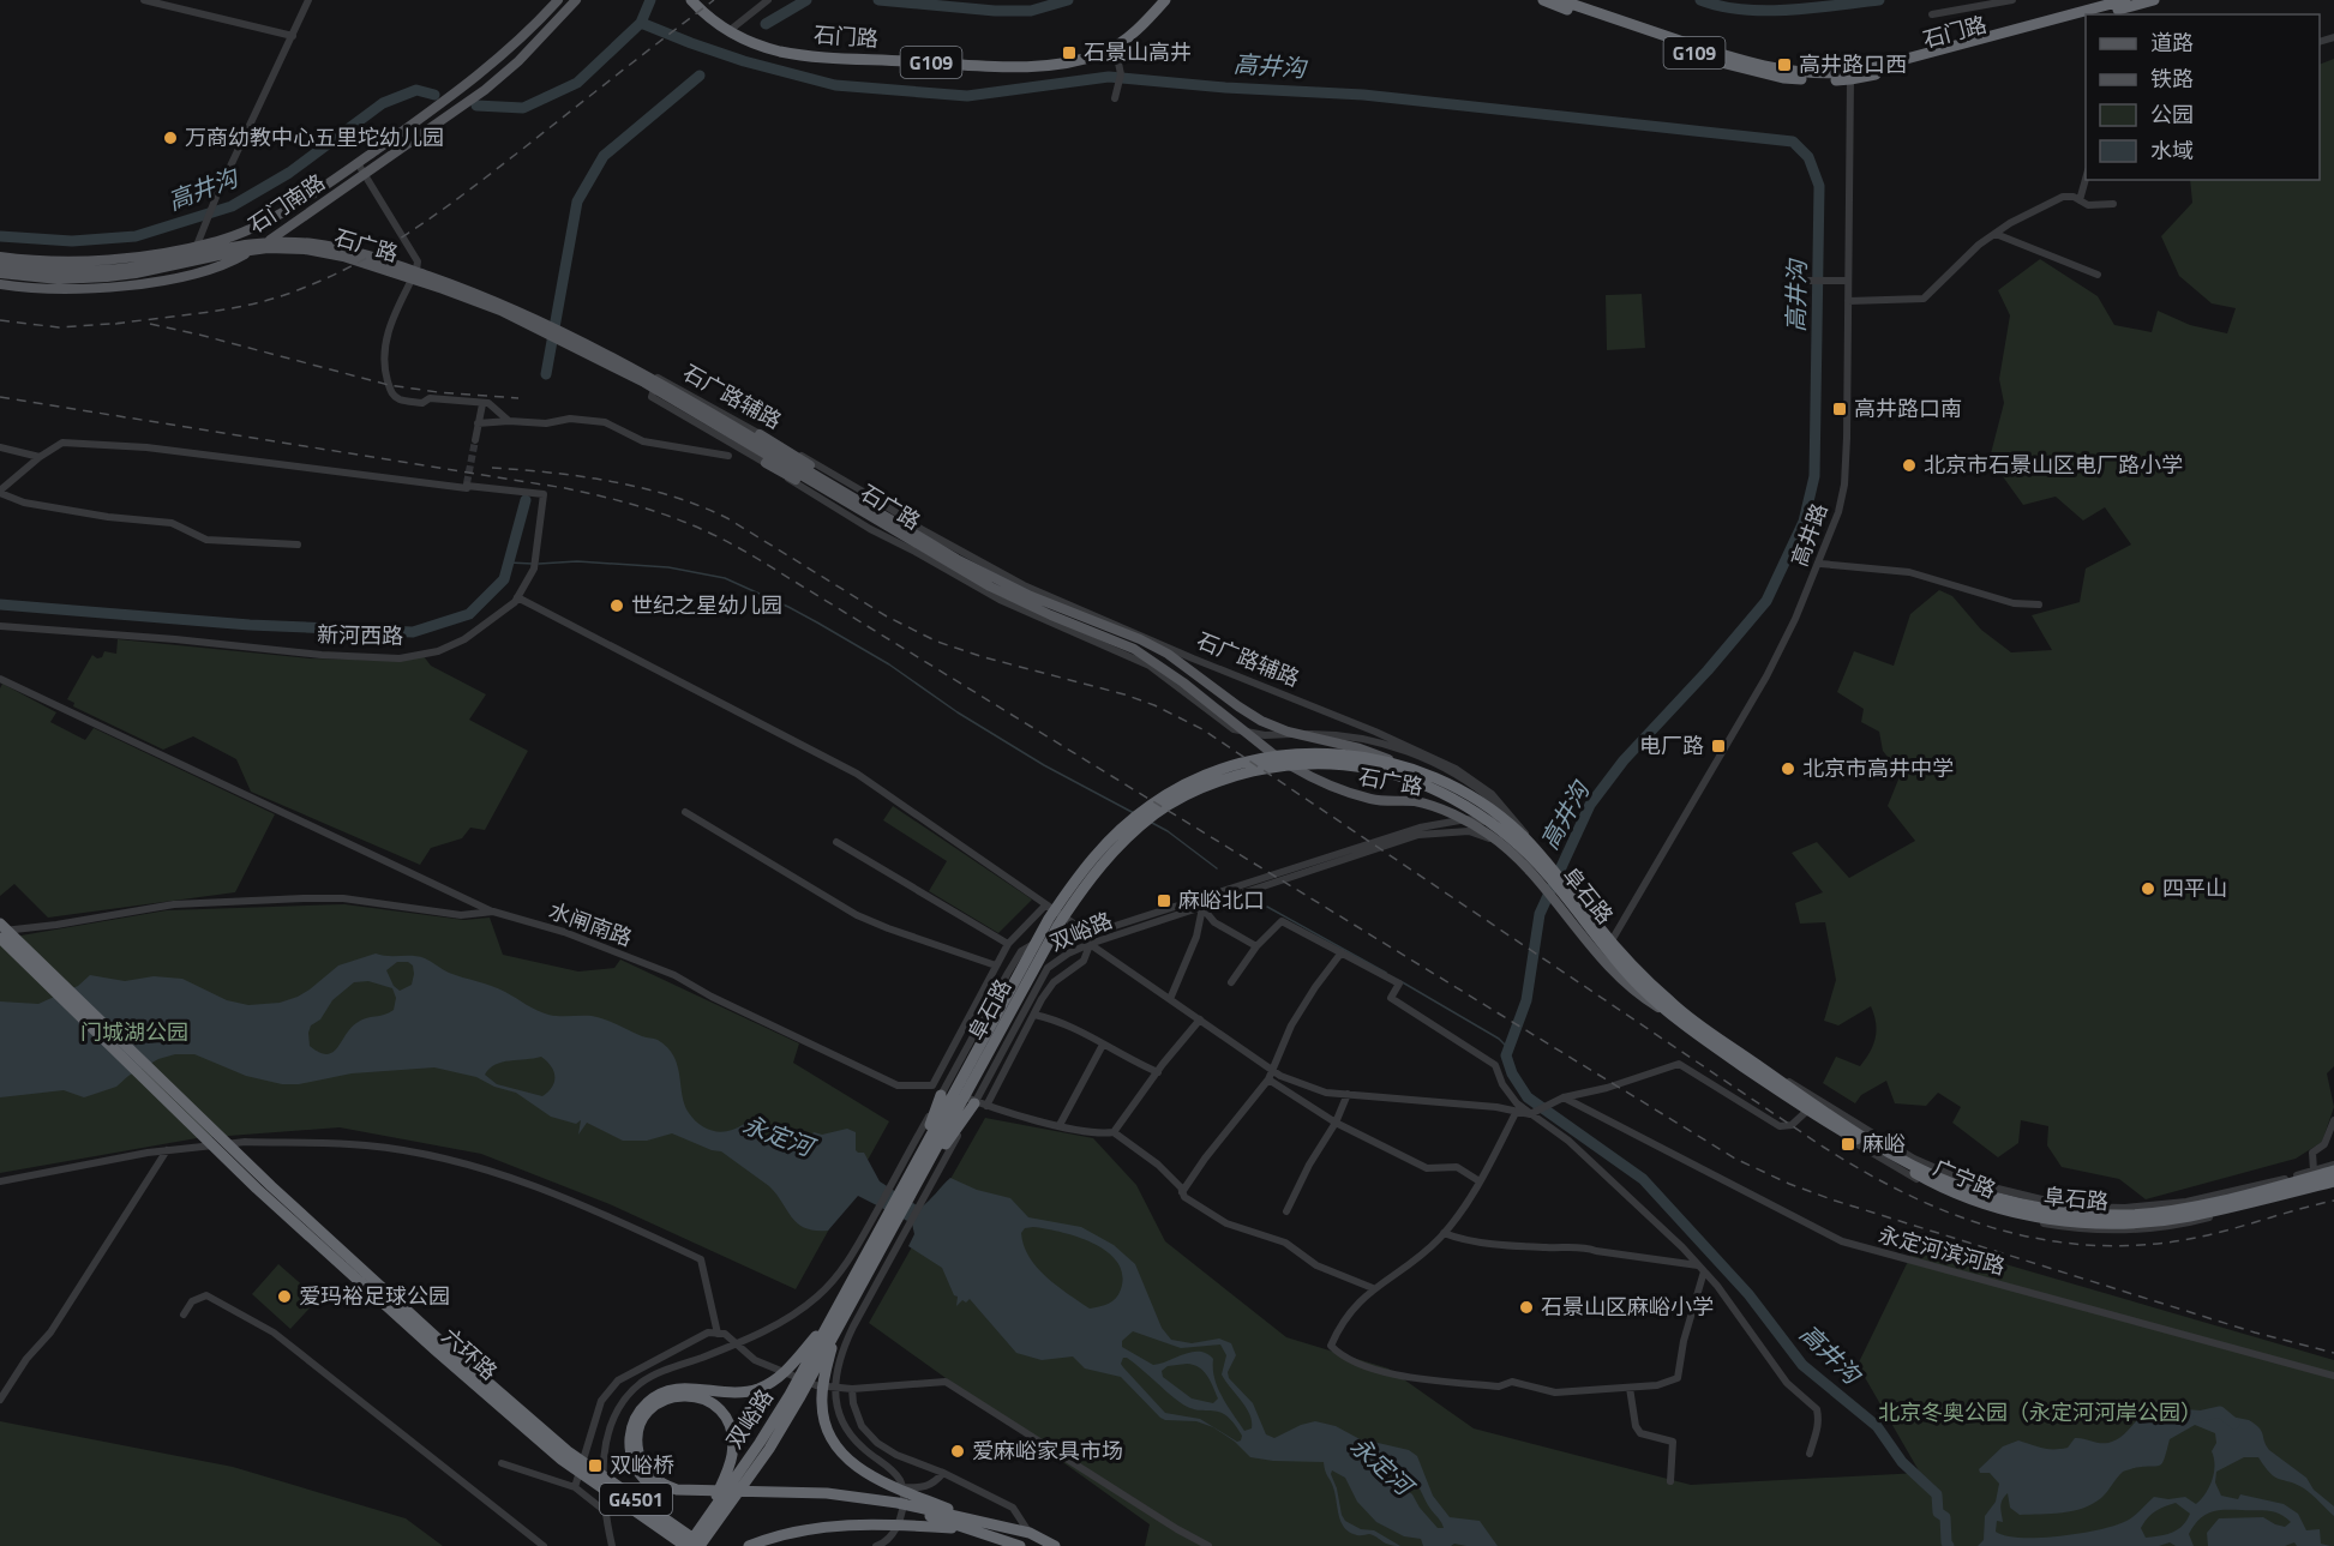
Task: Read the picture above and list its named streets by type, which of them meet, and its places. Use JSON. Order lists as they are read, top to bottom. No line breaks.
{"streets":{"highway":["石门路","G109","阜石路","双峪路","六环路","G4501"],"main road":["石门南路","石广路"],"street":["石广路辅路","高井路","新河西路","水闸南路","广宁路","永定河滨河路"]},"crossings":[["石门路","高井路"],["石广路","阜石路"],["石广路辅路","双峪路"],["高井路","双峪路"],["高井路","广宁路"],["阜石路","双峪路"],["阜石路","广宁路"],["双峪路","广宁路"],["双峪路","G4501"],["六环路","G4501"]],"water":["高井沟","永定河"],"parks":["门城湖公园","北京冬奥公园（永定河河岸公园）"],"places":{"transit":["石景山高井","高井路口西","高井路口南","电厂路","麻峪北口","麻峪","双峪桥"],"other":["万商幼教中心五里坨幼儿园","北京市石景山区电厂路小学","世纪之星幼儿园","北京市高井中学","四平山","爱玛裕足球公园","石景山区麻峪小学","爱麻峪家具市场"]},"legend":["道路","铁路","公园","水域"]}
